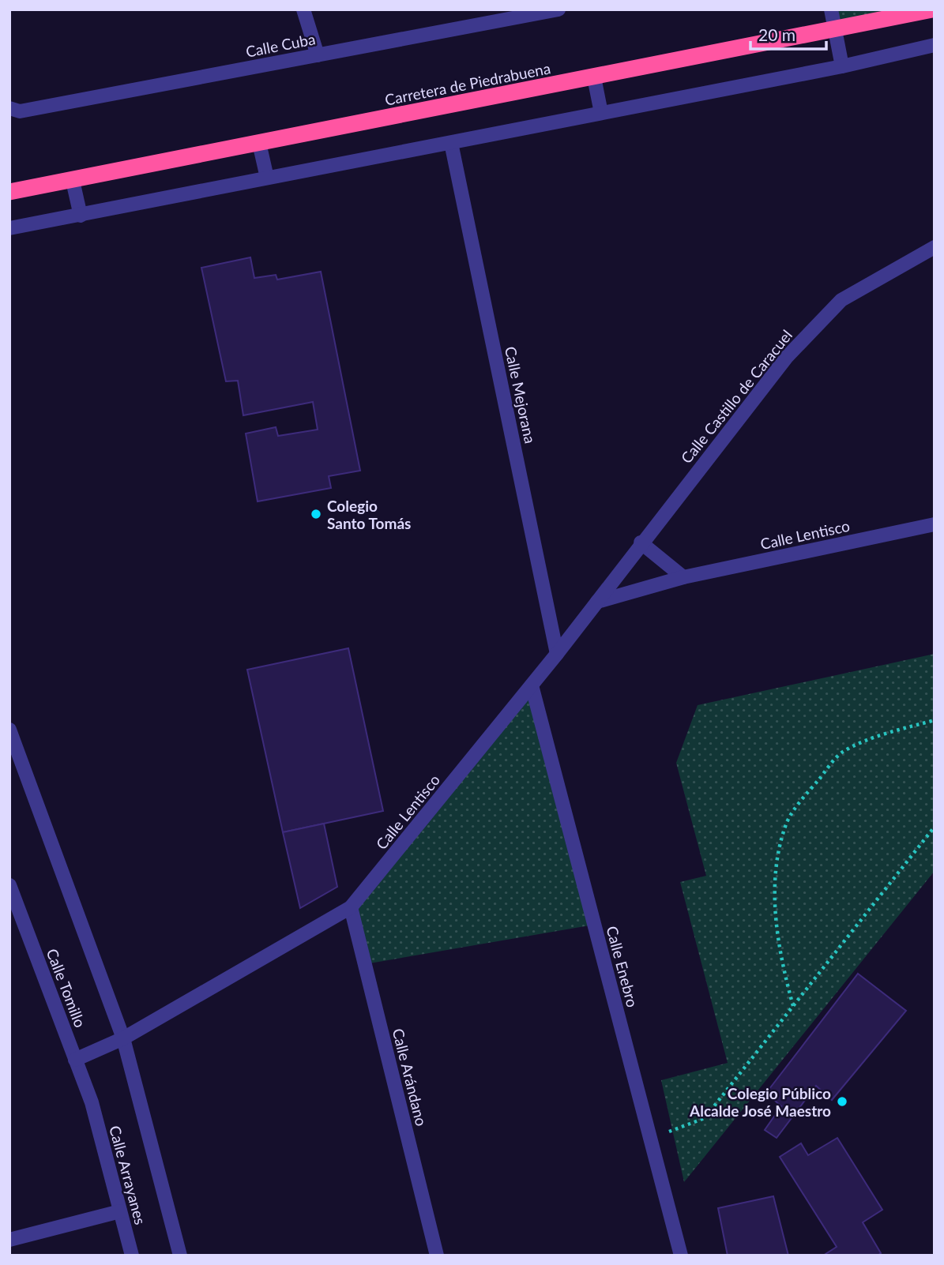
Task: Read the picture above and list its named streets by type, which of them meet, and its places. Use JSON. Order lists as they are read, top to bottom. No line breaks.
{"streets":{"highway":["Carretera de Piedrabuena"],"street":["Calle Cuba","Calle Mejorana","Calle Castillo de Caracuel","Calle Lentisco","Calle Enebro","Calle Tomillo","Calle Arándano","Calle Arrayanes"]},"crossings":[["Calle Mejorana","Calle Lentisco"],["Calle Castillo de Caracuel","Calle Lentisco"],["Calle Lentisco","Calle Enebro"],["Calle Lentisco","Calle Tomillo"],["Calle Lentisco","Calle Arándano"],["Calle Tomillo","Calle Arrayanes"]],"places":["Colegio Santo Tomás","Colegio Público Alcalde José Maestro"],"scale_bar":"20 m"}
